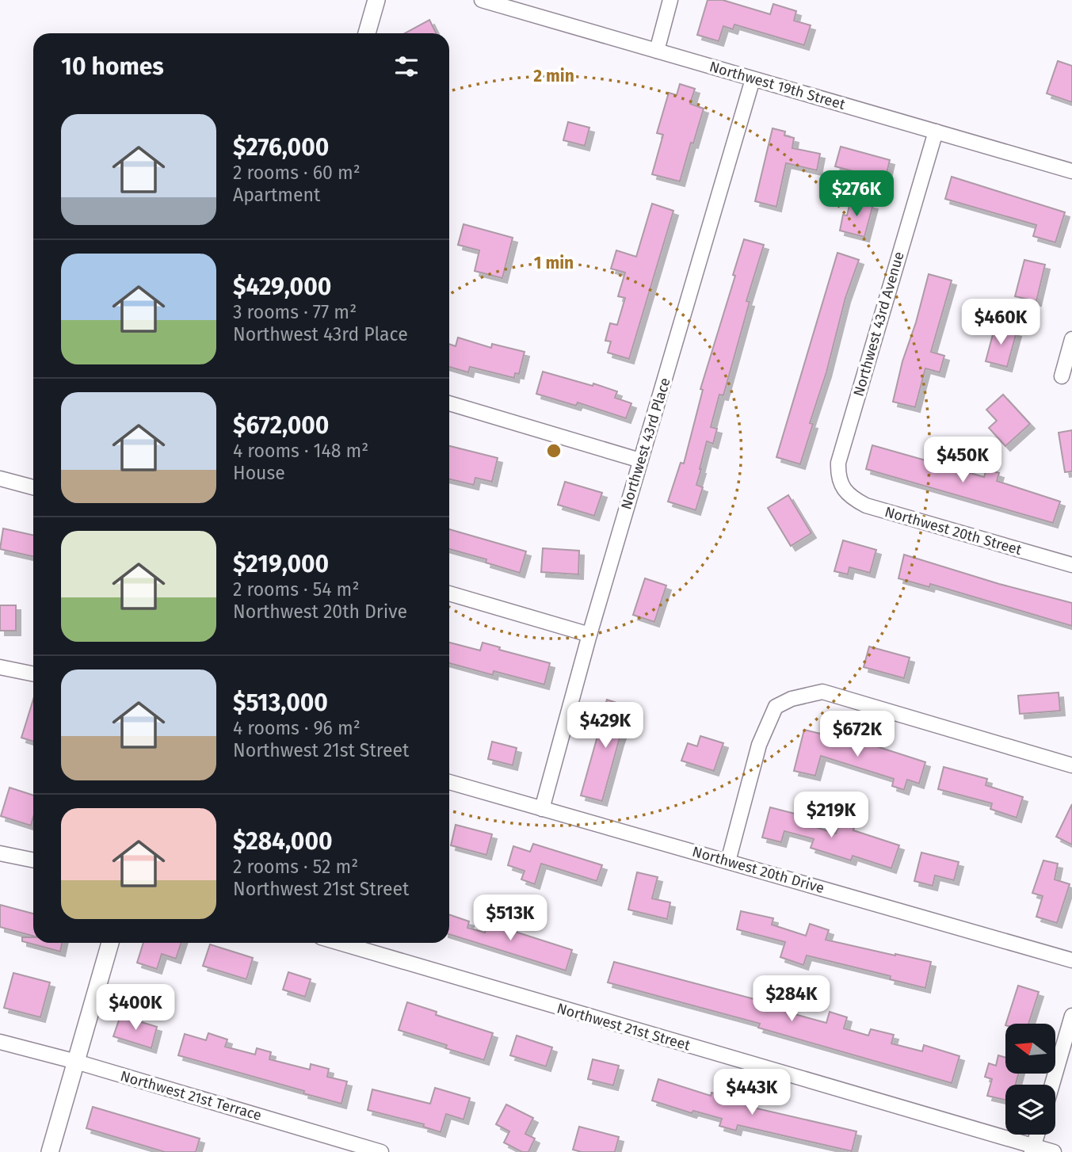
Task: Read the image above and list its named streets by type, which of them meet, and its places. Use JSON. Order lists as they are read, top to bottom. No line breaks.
{"streets":{"street":["Northwest 19th Street","Northwest 43rd Avenue","Northwest 43rd Place","Northwest 20th Street","Northwest 20th Drive","Northwest 21st Street","Northwest 21st Terrace"]},"crossings":[["Northwest 19th Street","Northwest 43rd Avenue"],["Northwest 19th Street","Northwest 43rd Place"],["Northwest 43rd Avenue","Northwest 20th Street"],["Northwest 43rd Place","Northwest 20th Drive"]],"north":"left","page":{"heading":"10 homes","list":[{"name":"$276,000","note":"2 rooms · 60 m² · Apartment"},{"name":"$429,000","note":"3 rooms · 77 m² · Northwest 43rd Place"},{"name":"$672,000","note":"4 rooms · 148 m² · House"},{"name":"$219,000","note":"2 rooms · 54 m² · Northwest 20th Drive"},{"name":"$513,000","note":"4 rooms · 96 m² · Northwest 21st Street"},{"name":"$284,000","note":"2 rooms · 52 m² · Northwest 21st Street"}],"price":["$276K","$460K","$450K","$429K","$672K","$219K","$513K","$284K","$400K","$443K"]},"rings":["2 min","1 min"]}
